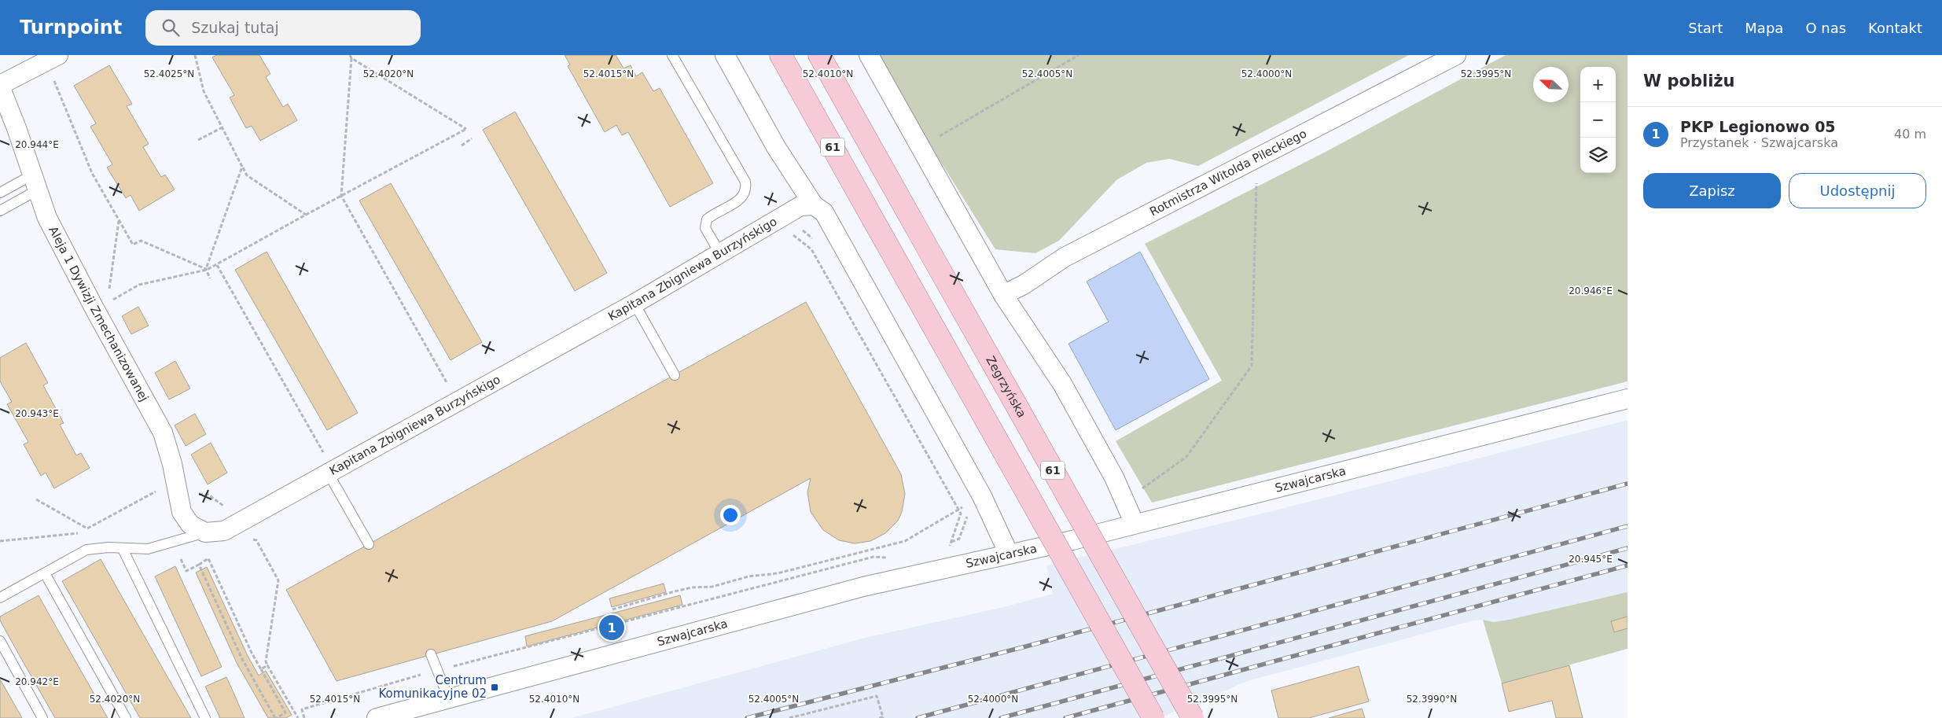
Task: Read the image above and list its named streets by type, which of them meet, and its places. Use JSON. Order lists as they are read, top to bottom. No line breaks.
{"streets":{"main road":["61","Zegrzyńska"],"street":["Rotmistrza Witolda Pileckiego","Kapitana Zbigniewa Burzyńskigo","Aleja 1 Dywizji Zmechanizowanej","Szwajcarska"]},"crossings":[["Kapitana Zbigniewa Burzyńskigo","Aleja 1 Dywizji Zmechanizowanej"]],"places":{"transit":["Centrum Komunikacyjne 02"]},"north":"top left","page":{"header":"Turnpoint","search":"Szukaj tutaj","nav":["Start","Mapa","O nas","Kontakt"],"heading":"W pobliżu","map_buttons":["+","−"],"list":[{"mark":"1","name":"PKP Legionowo 05","note":"Przystanek · Szwajcarska","value":"40 m"}],"buttons":["Zapisz","Udostępnij"],"pins":"1"},"coordinates":["52.4025°N","52.4020°N","52.4015°N","52.4010°N","52.4005°N","52.4000°N","52.3995°N","20.944°E","20.946°E","20.943°E","20.945°E","20.942°E","52.3990°N"]}
